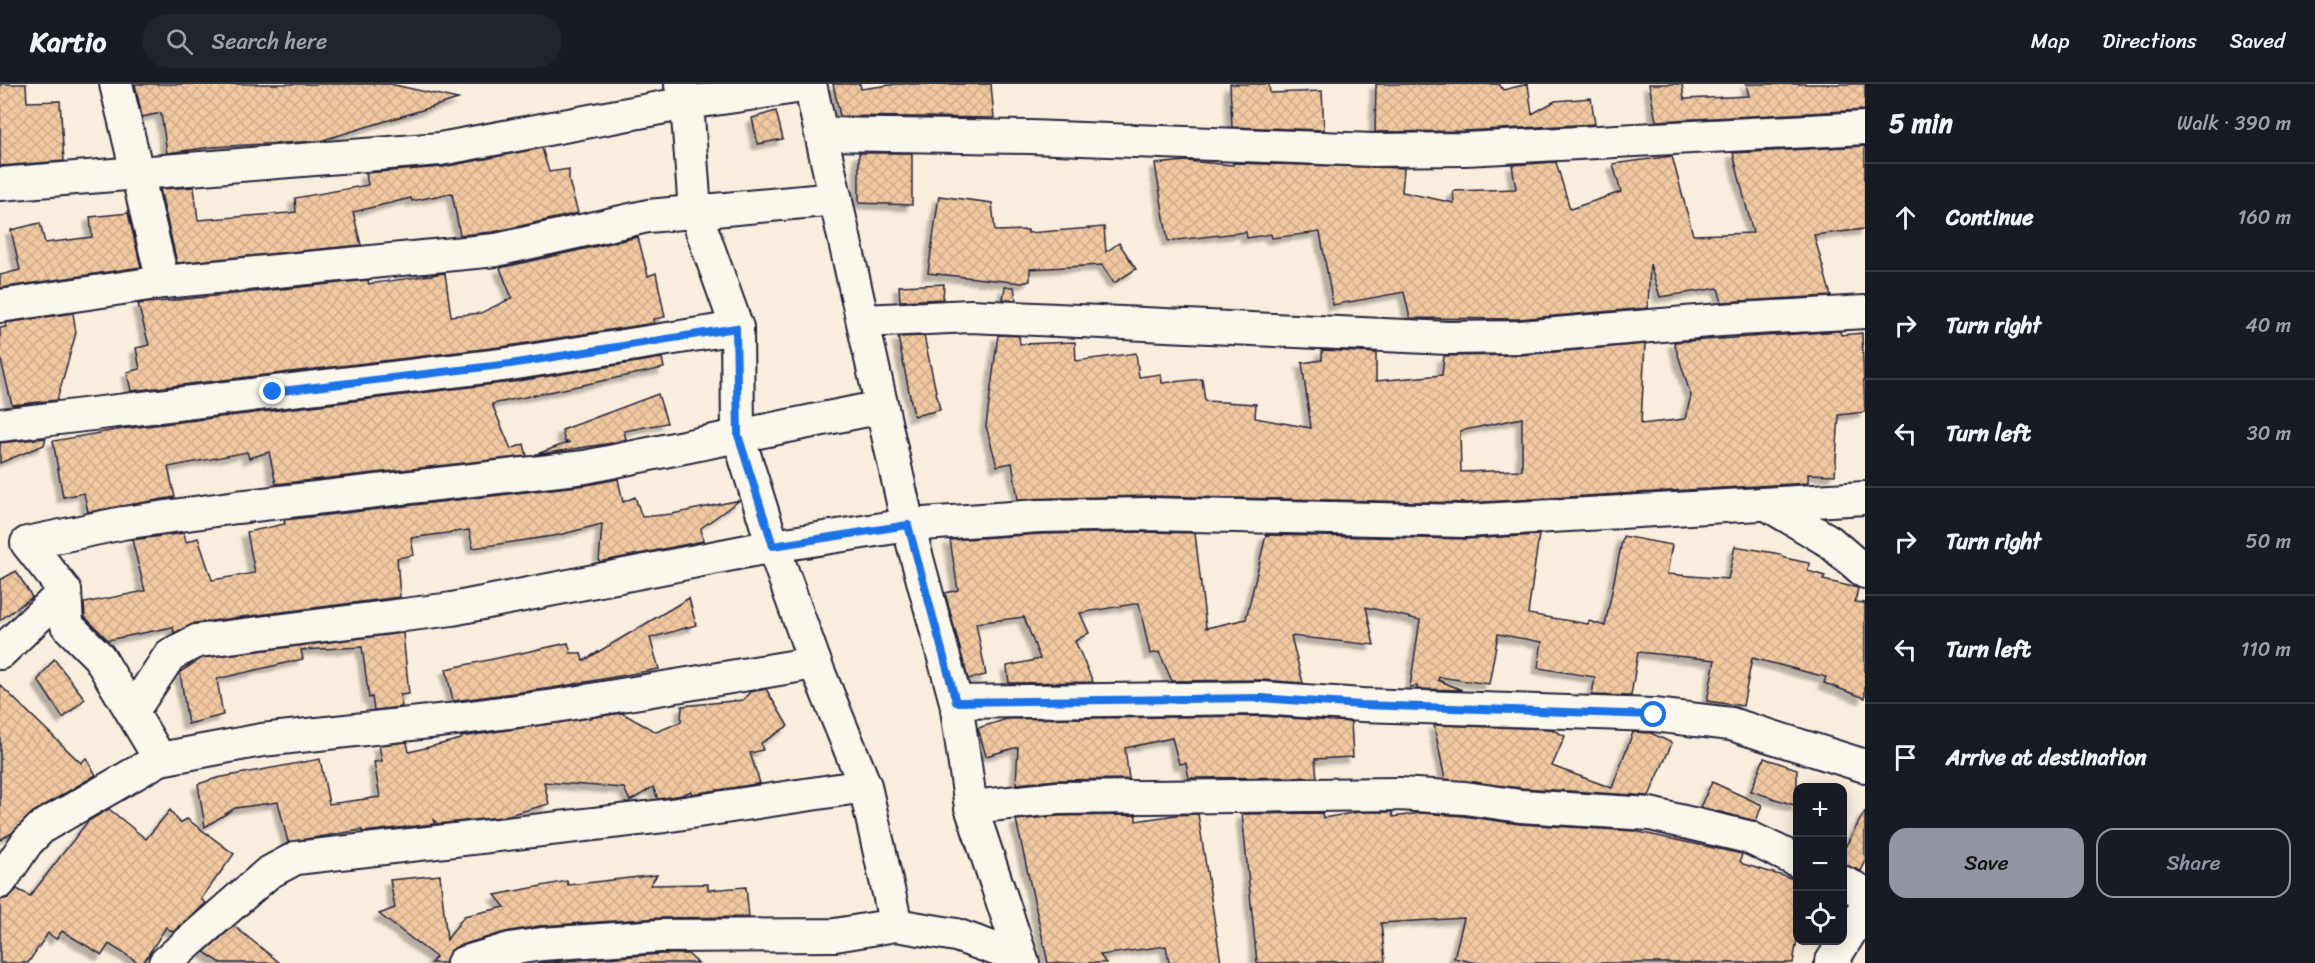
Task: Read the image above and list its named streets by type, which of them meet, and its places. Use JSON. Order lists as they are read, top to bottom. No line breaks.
{"page":{"header":"Kartio","search":"Search here","nav":["Map","Directions","Saved"],"heading":["5 min","Walk · 390 m"],"list":[["Continue","160 m"],["Turn right","40 m"],["Turn left","30 m"],["Turn right","50 m"],["Turn left","110 m"],"Arrive at destination"],"map_buttons":["+","−"],"buttons":["Save","Share"]}}
